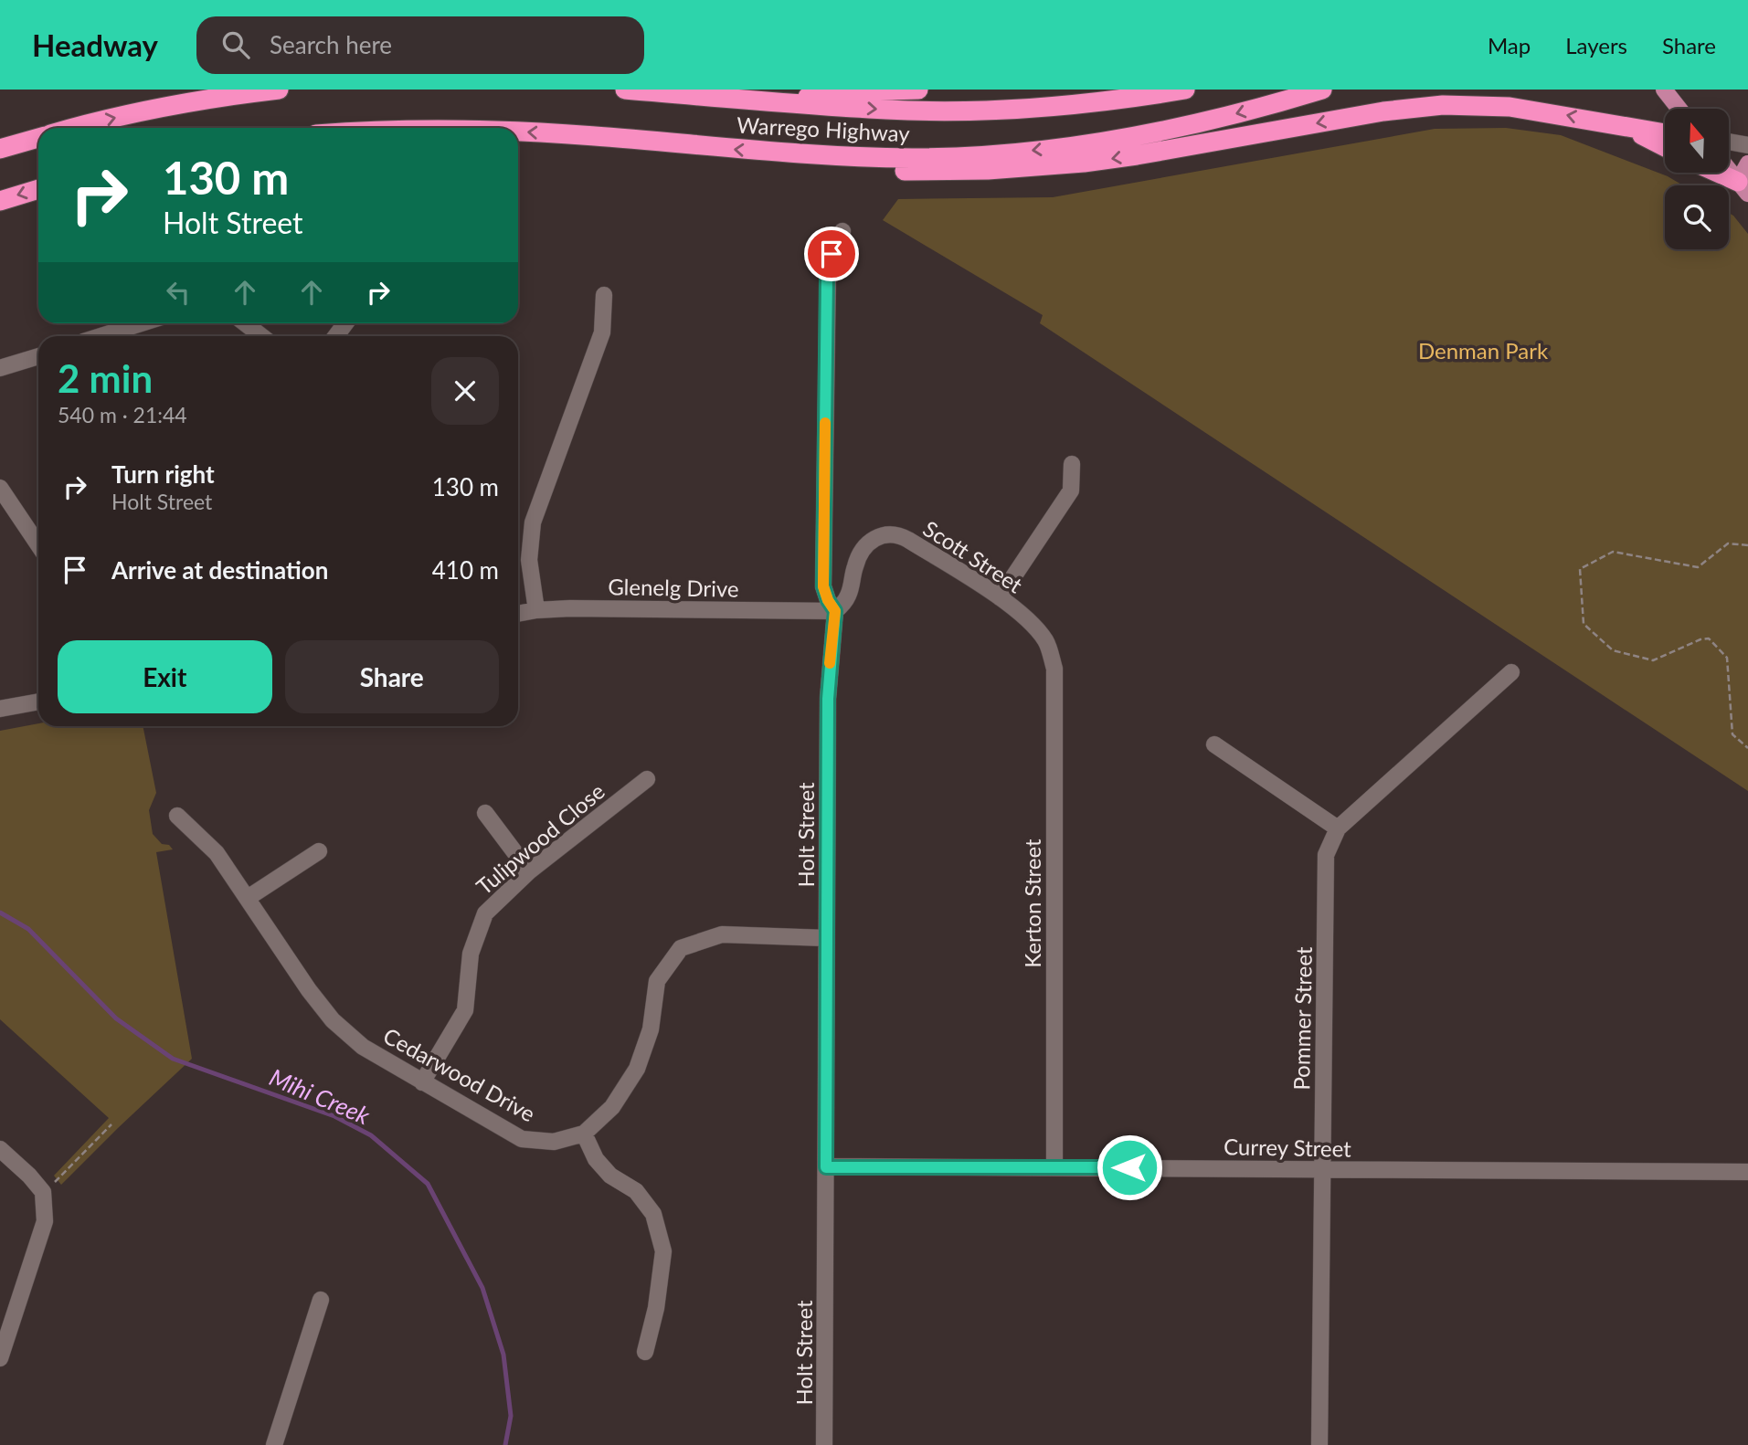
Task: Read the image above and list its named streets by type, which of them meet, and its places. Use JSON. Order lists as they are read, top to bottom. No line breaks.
{"streets":{"highway":["Warrego Highway"],"street":["Scott Street","Glenelg Drive","Holt Street","Tulipwood Close","Kerton Street","Pommer Street","Cedarwood Drive","Currey Street"]},"crossings":[["Scott Street","Glenelg Drive"],["Scott Street","Holt Street"],["Scott Street","Kerton Street"],["Glenelg Drive","Holt Street"],["Holt Street","Cedarwood Drive"],["Holt Street","Currey Street"],["Tulipwood Close","Cedarwood Drive"],["Kerton Street","Currey Street"],["Pommer Street","Currey Street"]],"water":["Mihi Creek"],"parks":["Denman Park"],"north":"top","page":{"header":"Headway","search":"Search here","nav":["Map","Layers","Share"],"turn":["130 m","Holt Street"],"heading":["2 min","540 m · 21:44"],"list":[{"name":"Turn right","note":"Holt Street","value":"130 m"},{"name":"Arrive at destination","value":"410 m"}],"buttons":["Exit","Share"]}}
